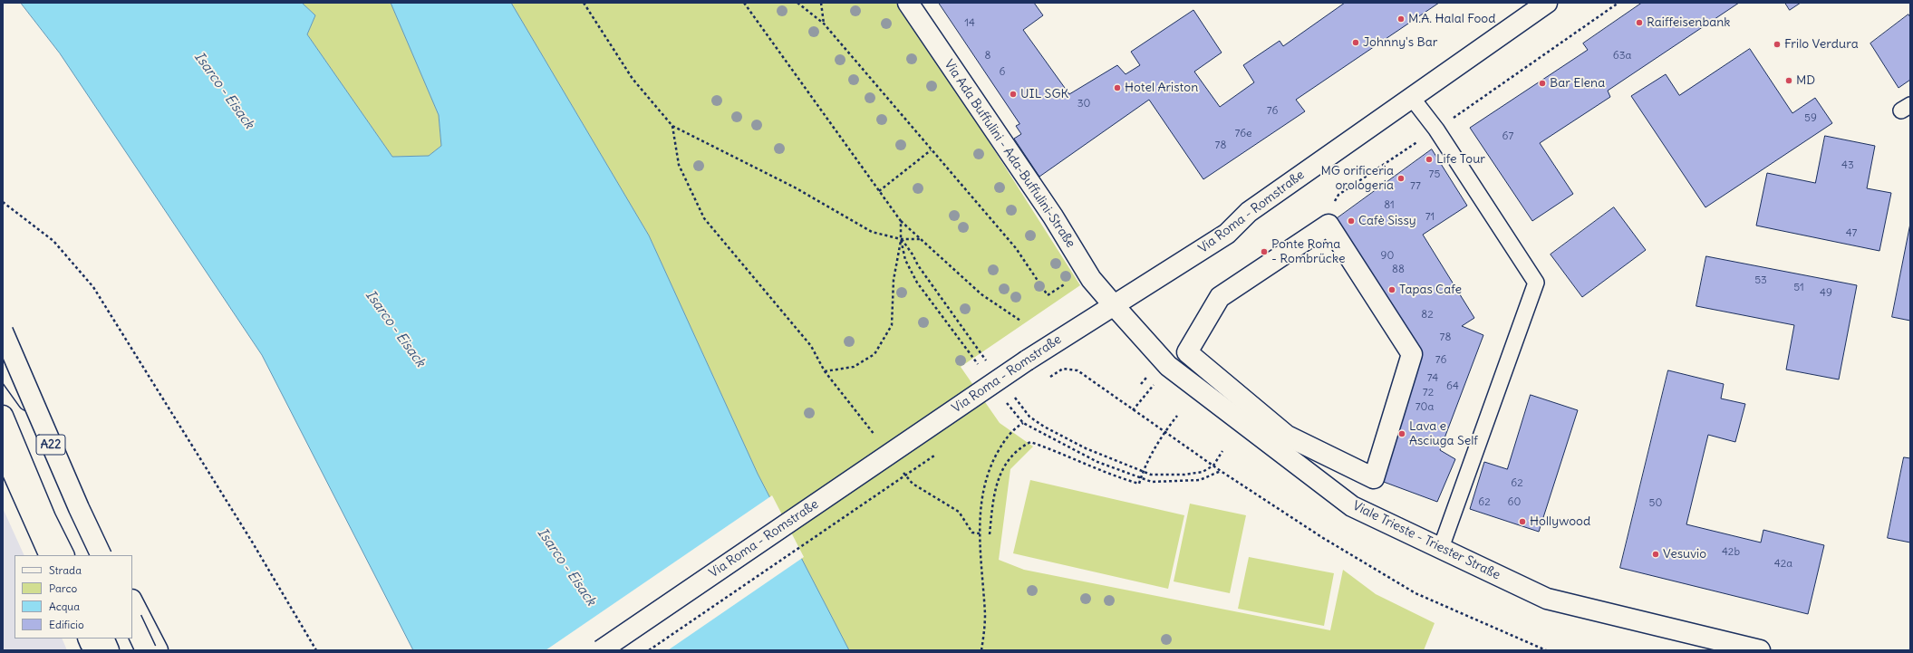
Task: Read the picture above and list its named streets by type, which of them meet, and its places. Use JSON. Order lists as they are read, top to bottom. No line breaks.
{"streets":{"main road":["Via Ada Buffulini - Ada-Buffulini-Straße","Via Roma - Romstraße","A22","Viale Trieste - Triester Straße"]},"crossings":[["Via Ada Buffulini - Ada-Buffulini-Straße","Via Roma - Romstraße"],["Via Ada Buffulini - Ada-Buffulini-Straße","Viale Trieste - Triester Straße"],["Via Roma - Romstraße","Viale Trieste - Triester Straße"]],"water":["Isarco - Eisack"],"places":["M.A. Halal Food","Raiffeisenbank","Johnny's Bar","Frilo Verdura","MD","Bar Elena","Hotel Ariston","UIL SGK","Life Tour","MG orificeria orologeria","Cafè Sissy","Ponte Roma - Rombrücke","Tapas Cafe","Lava e Asciuga Self","Hollywood","Vesuvio"],"house_numbers":["14","8","63a","6","30","76","59","76e","67","78","43","75","77","81","71","47","90","88","53","51","49","82","78","76","74","64","72","70a","62","62","60","50","42b","42a"],"legend":["Strada","Parco","Acqua","Edificio"]}
